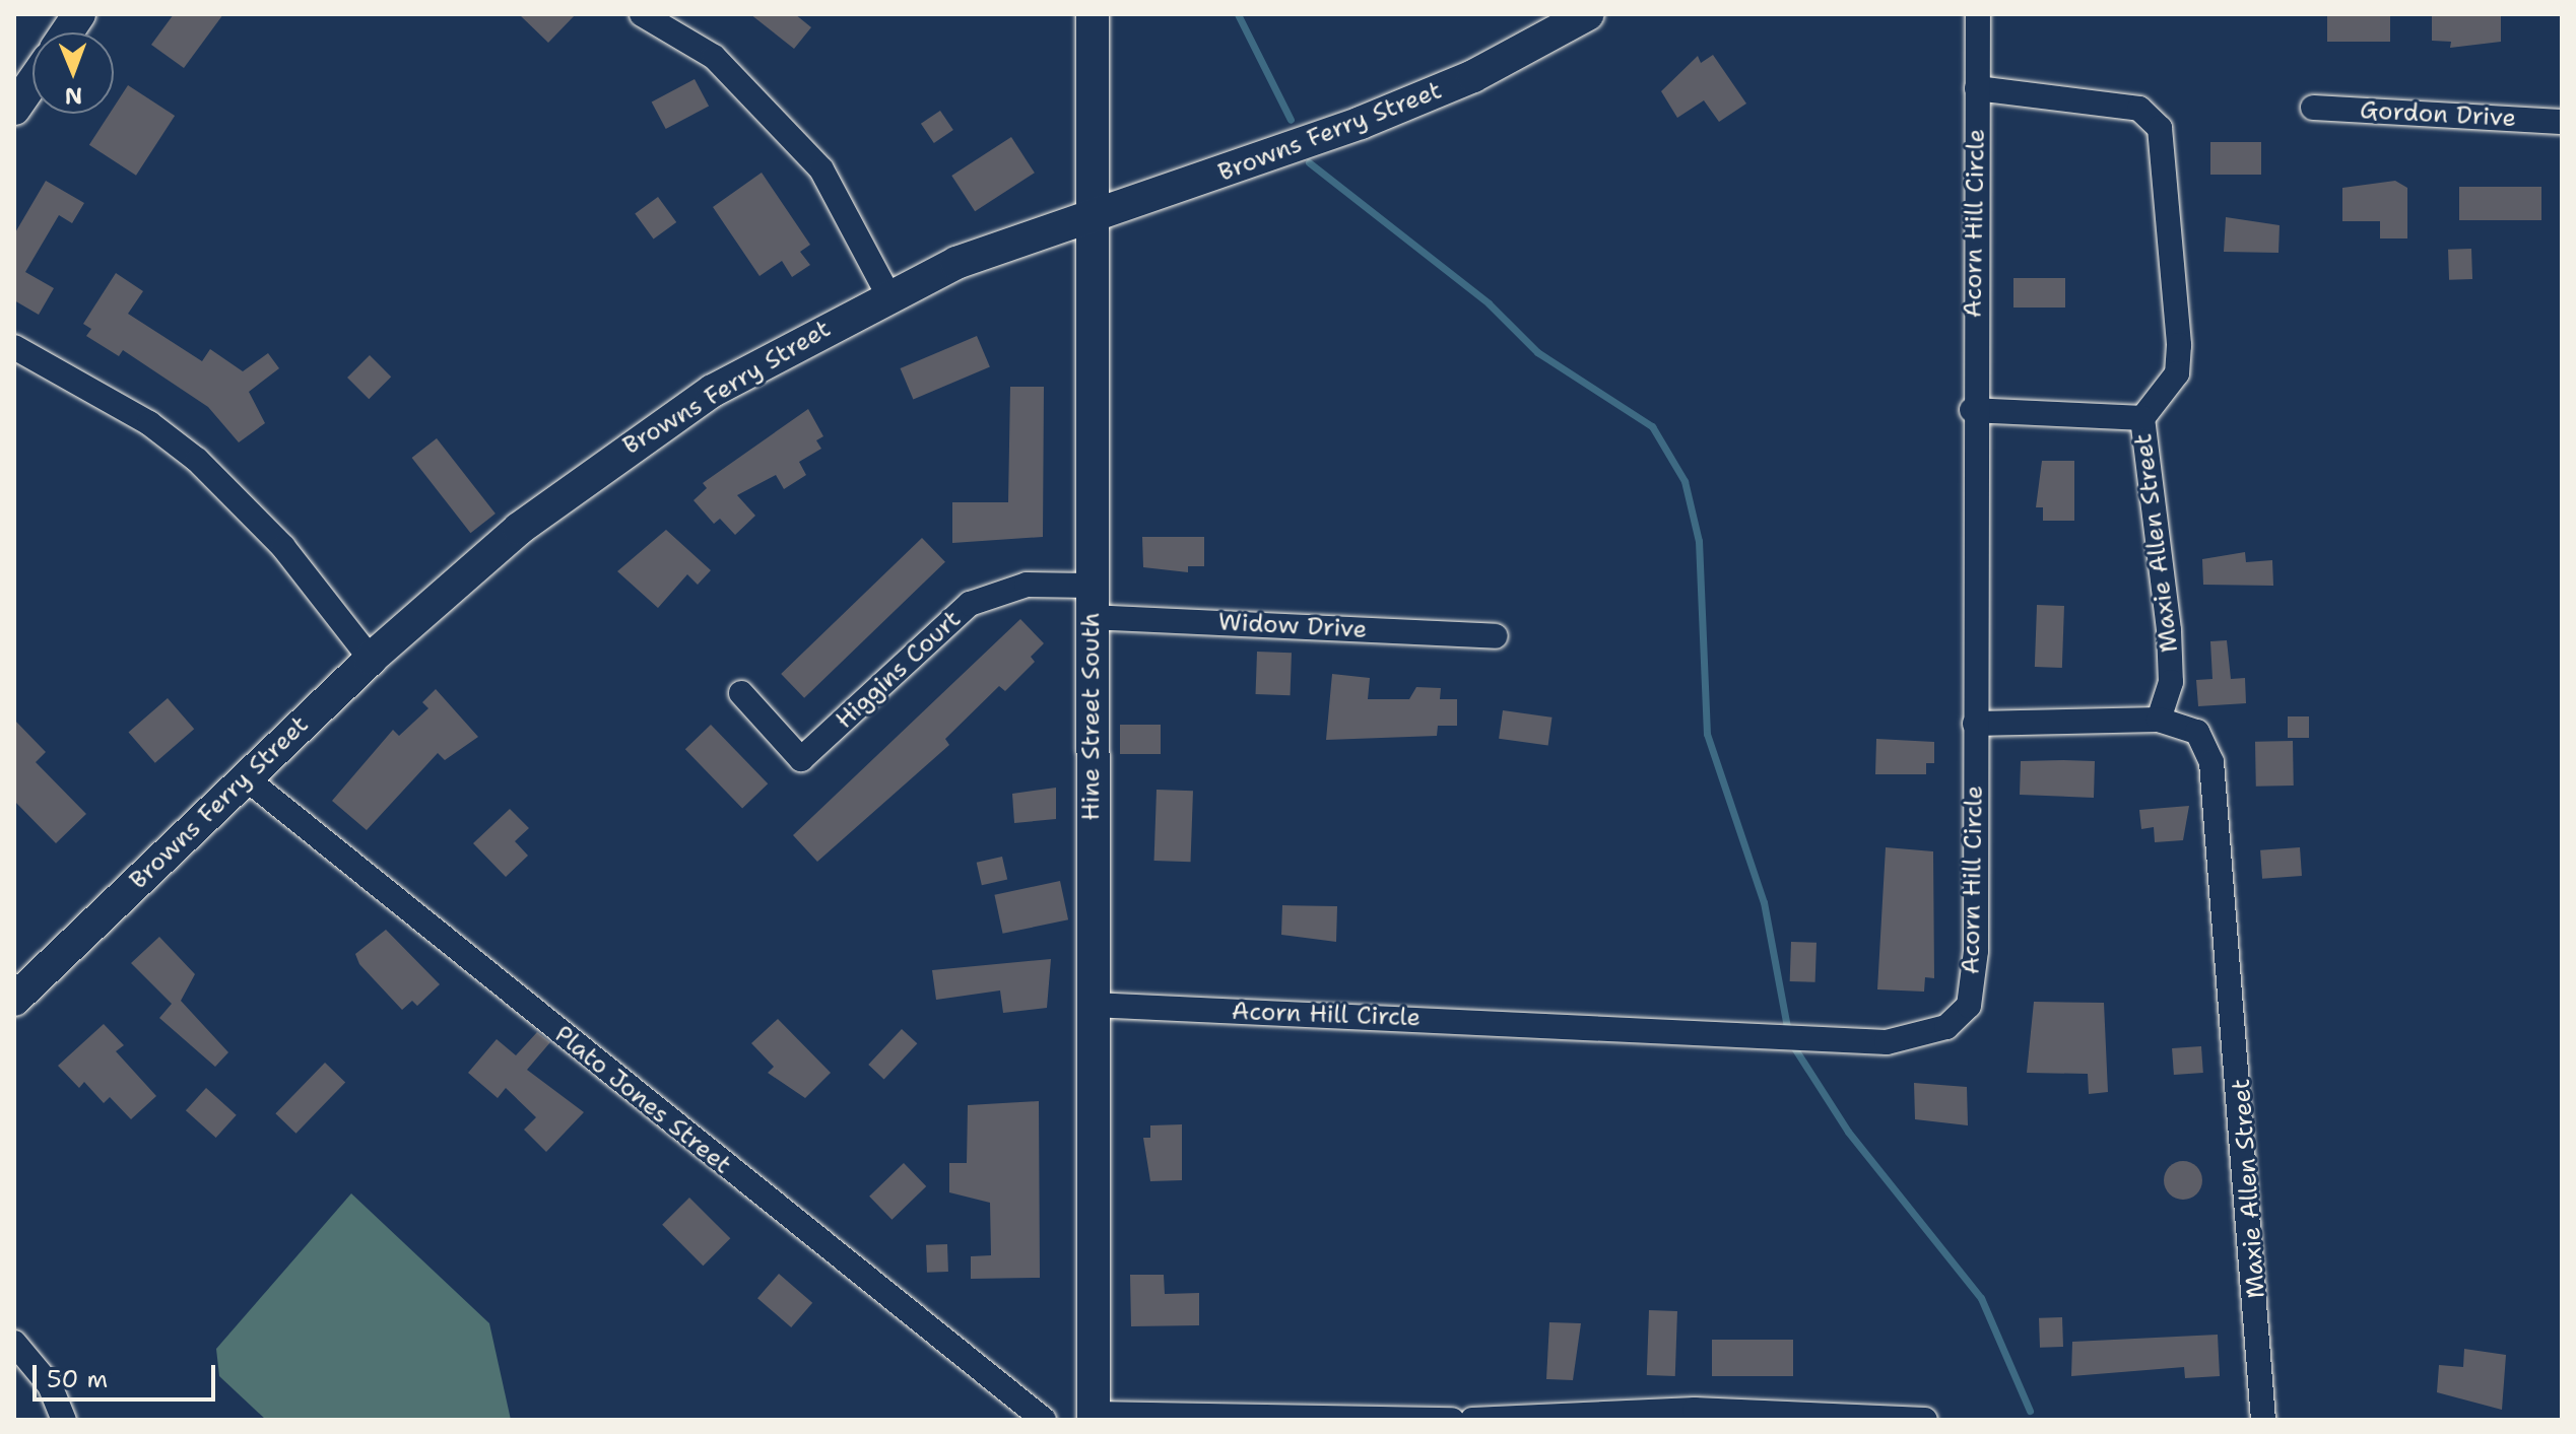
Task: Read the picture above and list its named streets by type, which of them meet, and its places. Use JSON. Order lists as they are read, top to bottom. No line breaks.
{"streets":{"street":["Gordon Drive","Browns Ferry Street","Acorn Hill Circle","Maxie Allen Street","Widow Drive","Higgins Court","Hine Street South","Plato Jones Street"]},"crossings":[["Browns Ferry Street","Hine Street South"],["Browns Ferry Street","Plato Jones Street"],["Acorn Hill Circle","Maxie Allen Street"],["Acorn Hill Circle","Hine Street South"],["Widow Drive","Higgins Court"],["Widow Drive","Hine Street South"],["Higgins Court","Hine Street South"]],"scale_bar":"50 m","north":"bottom"}
